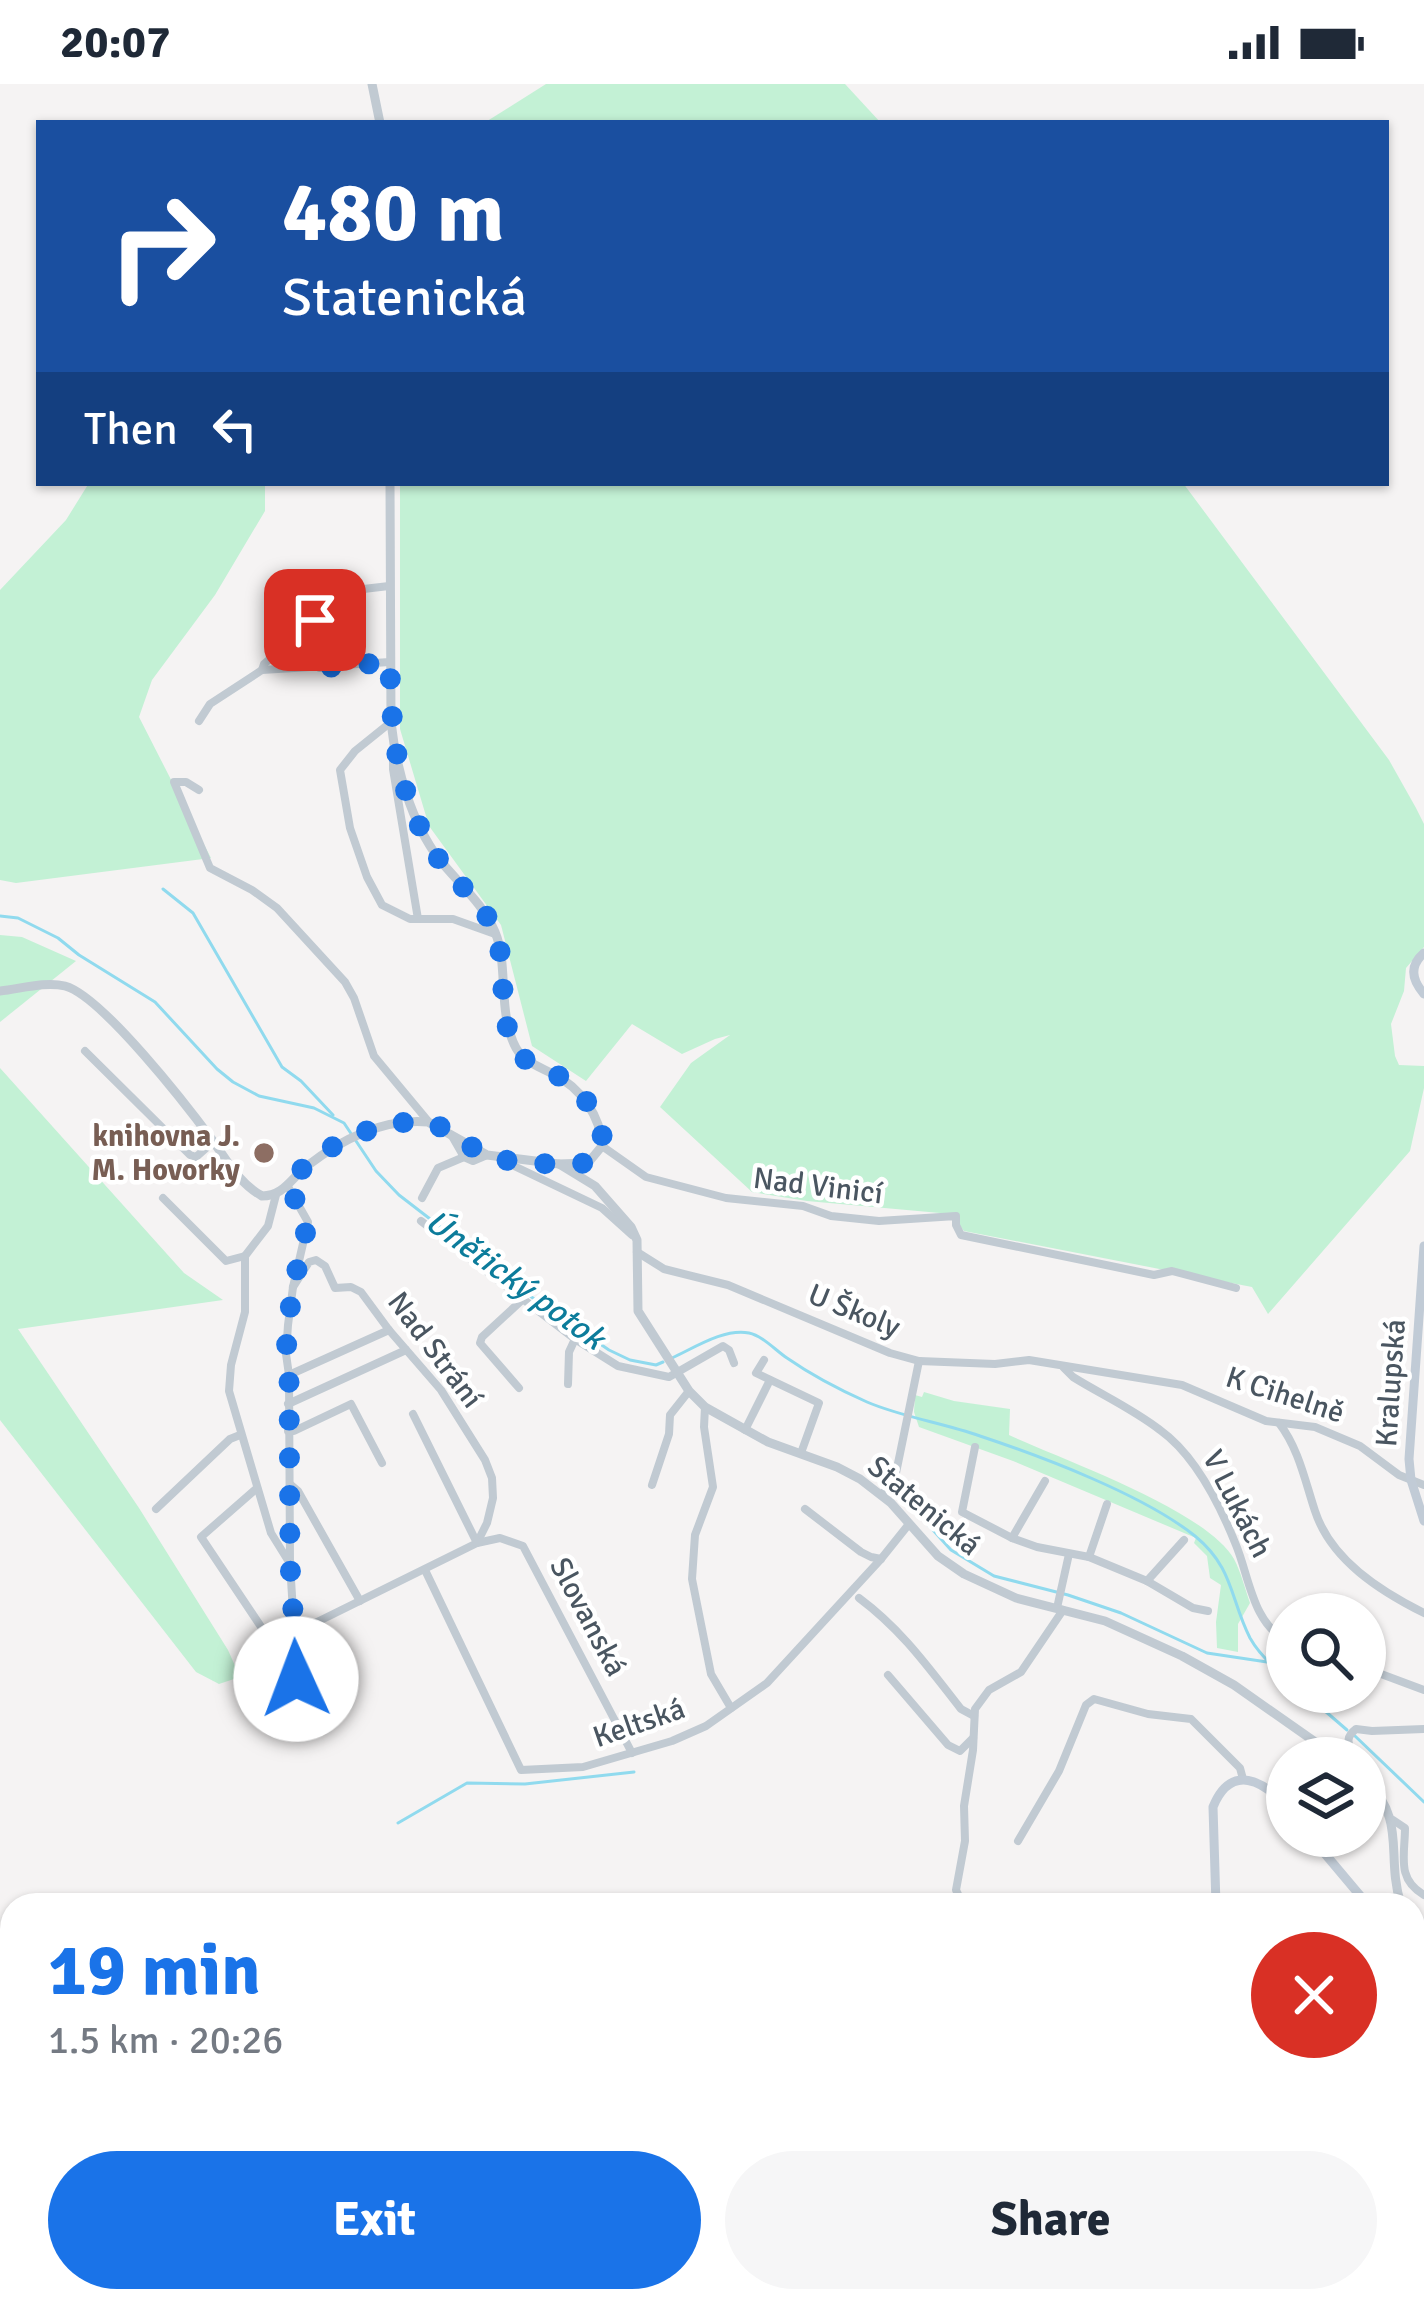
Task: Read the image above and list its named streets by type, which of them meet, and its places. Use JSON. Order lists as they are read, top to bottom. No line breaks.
{"streets":{"main road":["Kralupská"],"street":["Nad Vinicí","U Školy","Nad Strání","K Cihelně","V Lukách","Statenická","Slovanská","Keltská"]},"crossings":[["U Školy","K Cihelně"],["U Školy","V Lukách"],["U Školy","Statenická"],["Nad Strání","Slovanská"],["Nad Strání","Keltská"],["Kralupská","K Cihelně"],["K Cihelně","V Lukách"],["Statenická","Keltská"],["Slovanská","Keltská"]],"water":["Únětický potok"],"places":["knihovna J. M. Hovorky"],"page":{"status":"20:07","turn":["480 m","Statenická"],"then":"Then","heading":["19 min","1.5 km · 20:26"],"buttons":["Exit","Share"]}}
